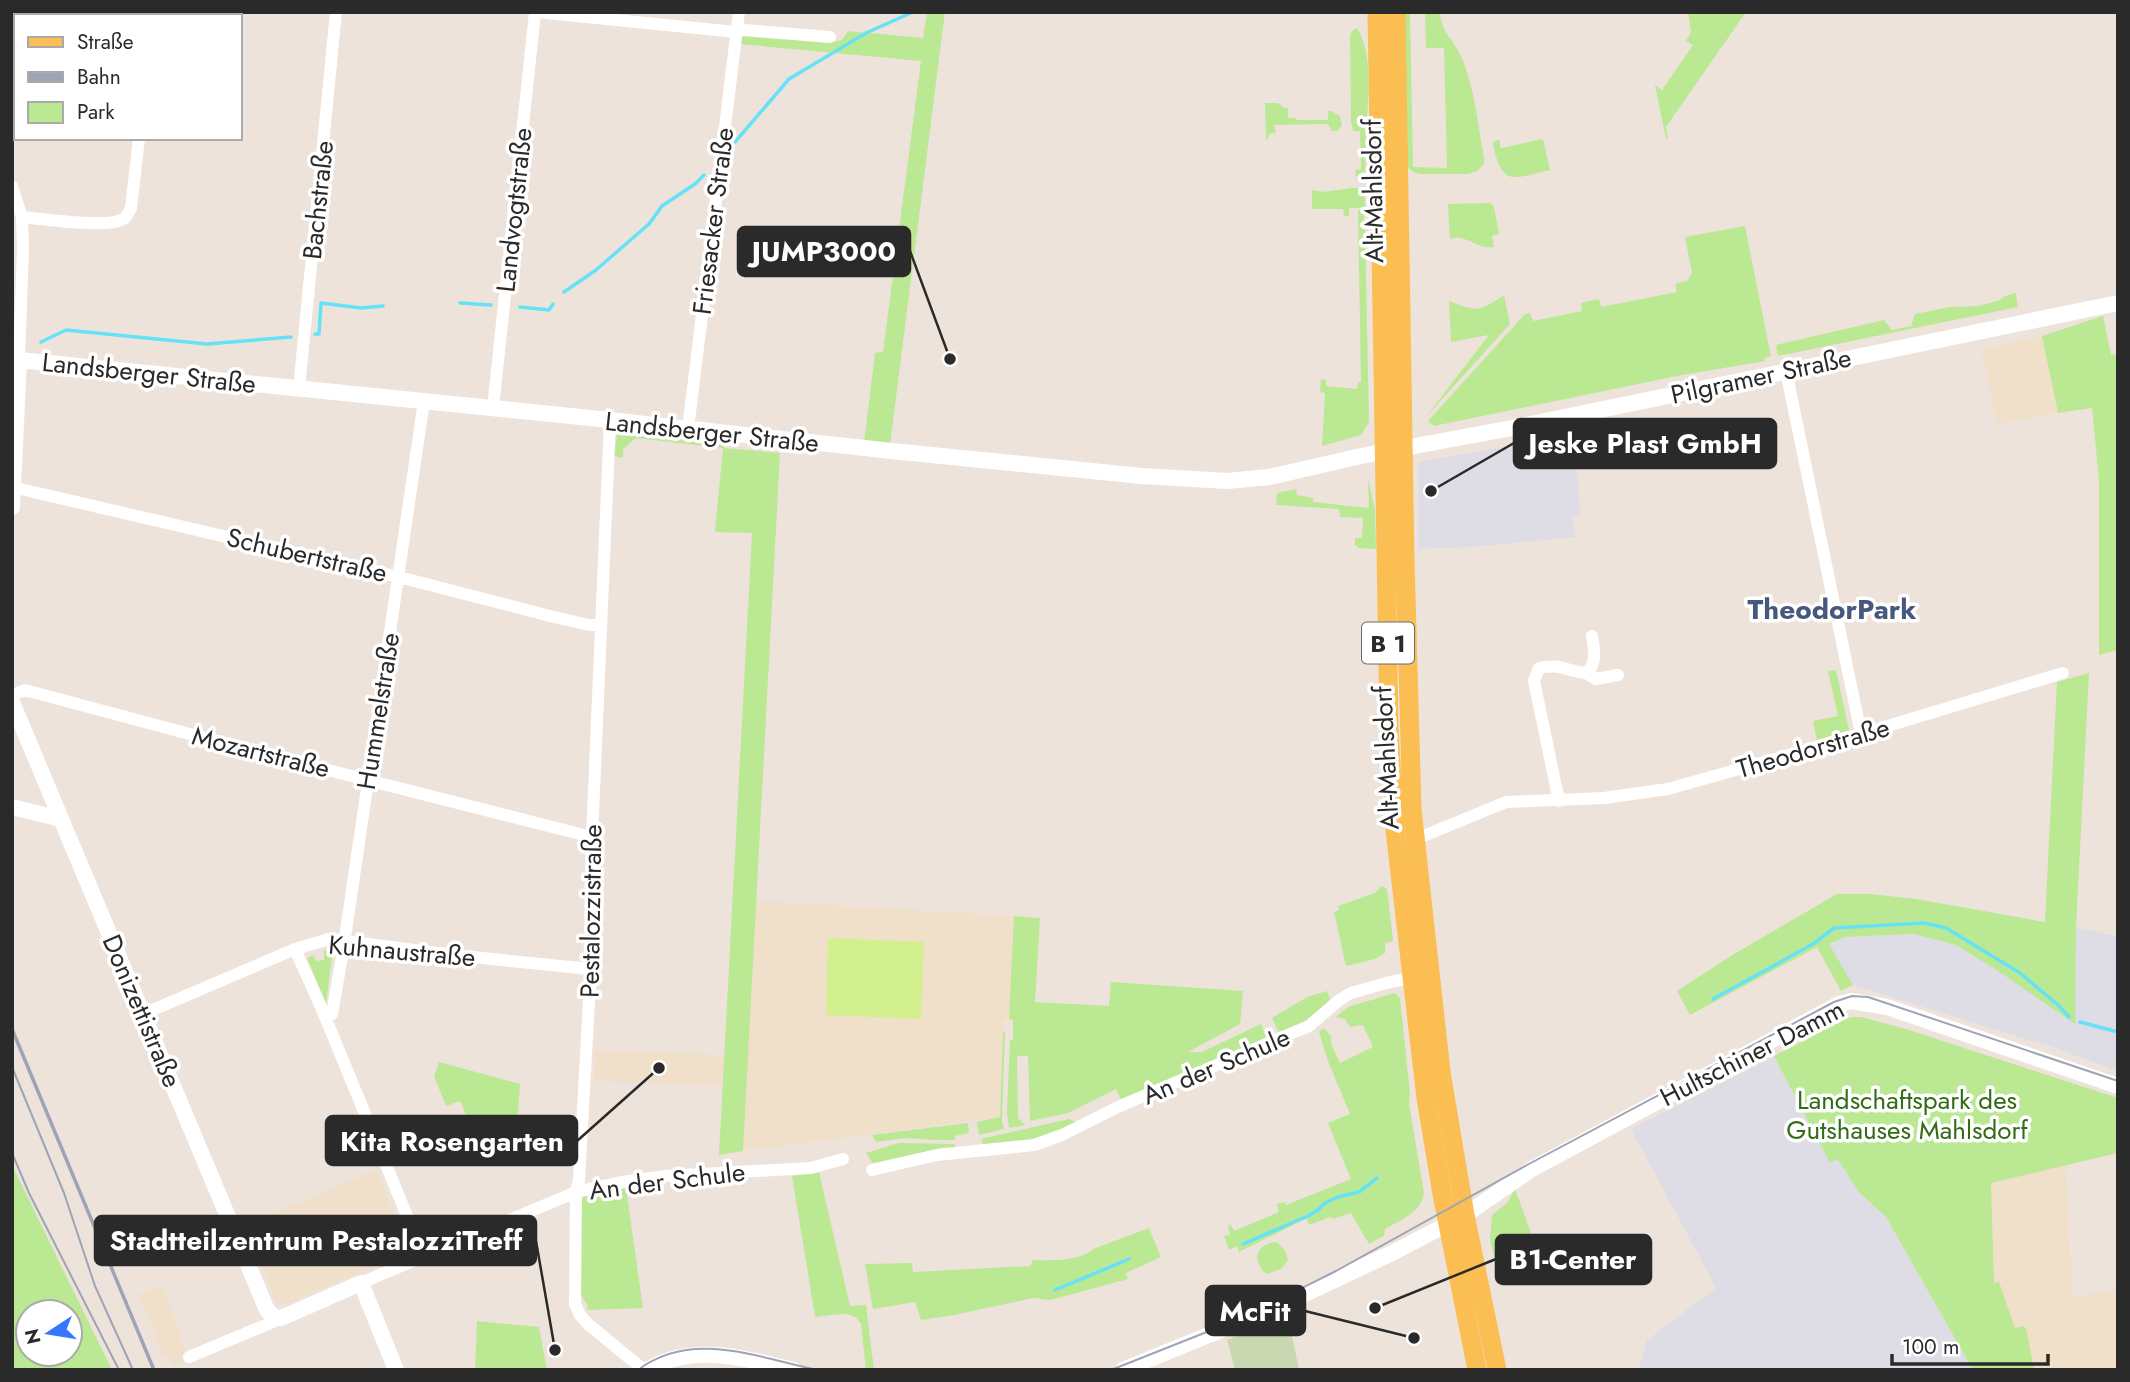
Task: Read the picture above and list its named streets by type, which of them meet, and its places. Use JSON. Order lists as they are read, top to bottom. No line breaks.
{"streets":{"main road":["Alt-Mahlsdorf","B 1"],"street":["Bachstraße","Landvogtstraße","Friesacker Straße","Landsberger Straße","Pilgramer Straße","Schubertstraße","Hummelstraße","Theodorstraße","Mozartstraße","Pestalozzistraße","Kuhnaustraße","Donizettistraße","Hultschiner Damm","An der Schule"]},"crossings":[["Alt-Mahlsdorf","Landsberger Straße"],["Alt-Mahlsdorf","Pilgramer Straße"],["Alt-Mahlsdorf","Theodorstraße"],["Alt-Mahlsdorf","Hultschiner Damm"],["Alt-Mahlsdorf","An der Schule"],["Bachstraße","Landsberger Straße"],["Landvogtstraße","Landsberger Straße"],["Friesacker Straße","Landsberger Straße"],["Landsberger Straße","Pilgramer Straße"],["Landsberger Straße","Hummelstraße"],["Landsberger Straße","Pestalozzistraße"],["Schubertstraße","Hummelstraße"],["Schubertstraße","Pestalozzistraße"],["Hummelstraße","Mozartstraße"],["Hummelstraße","Kuhnaustraße"],["Mozartstraße","Pestalozzistraße"],["Pestalozzistraße","Kuhnaustraße"],["Pestalozzistraße","An der Schule"],["Kuhnaustraße","Donizettistraße"],["Donizettistraße","An der Schule"]],"districts":["TheodorPark"],"parks":["Landschaftspark des Gutshauses Mahlsdorf"],"places":["JUMP3000","Jeske Plast GmbH","Kita Rosengarten","B1-Center","McFit","Stadtteilzentrum PestalozziTreff"],"legend":["Straße","Bahn","Park"],"scale_bar":"100 m","north":"left"}
